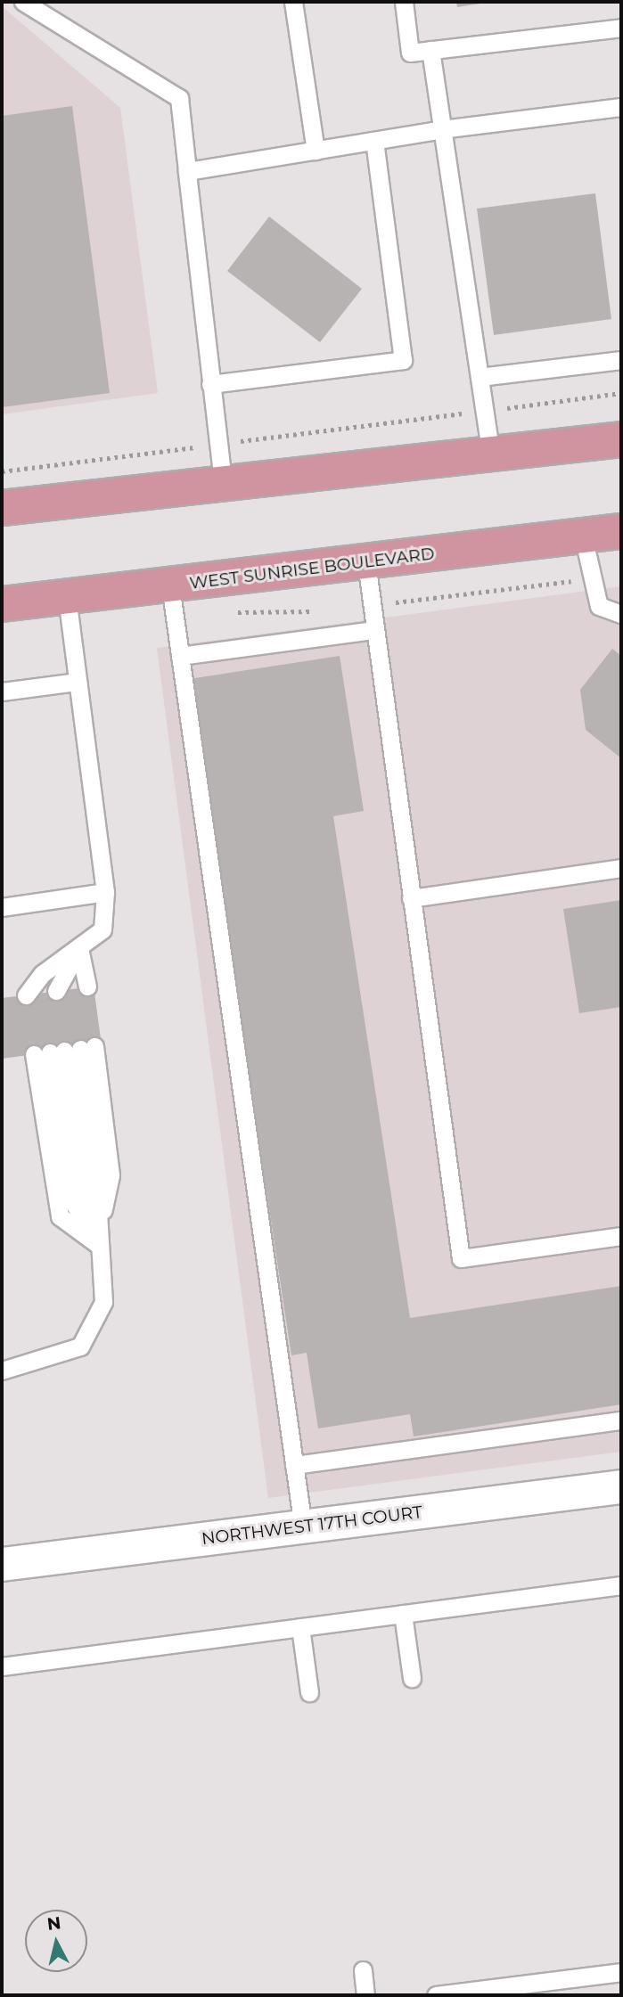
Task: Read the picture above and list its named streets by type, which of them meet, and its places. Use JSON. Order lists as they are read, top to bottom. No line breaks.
{"streets":{"highway":["WEST SUNRISE BOULEVARD"],"street":["NORTHWEST 17TH COURT"]},"north":"top"}
